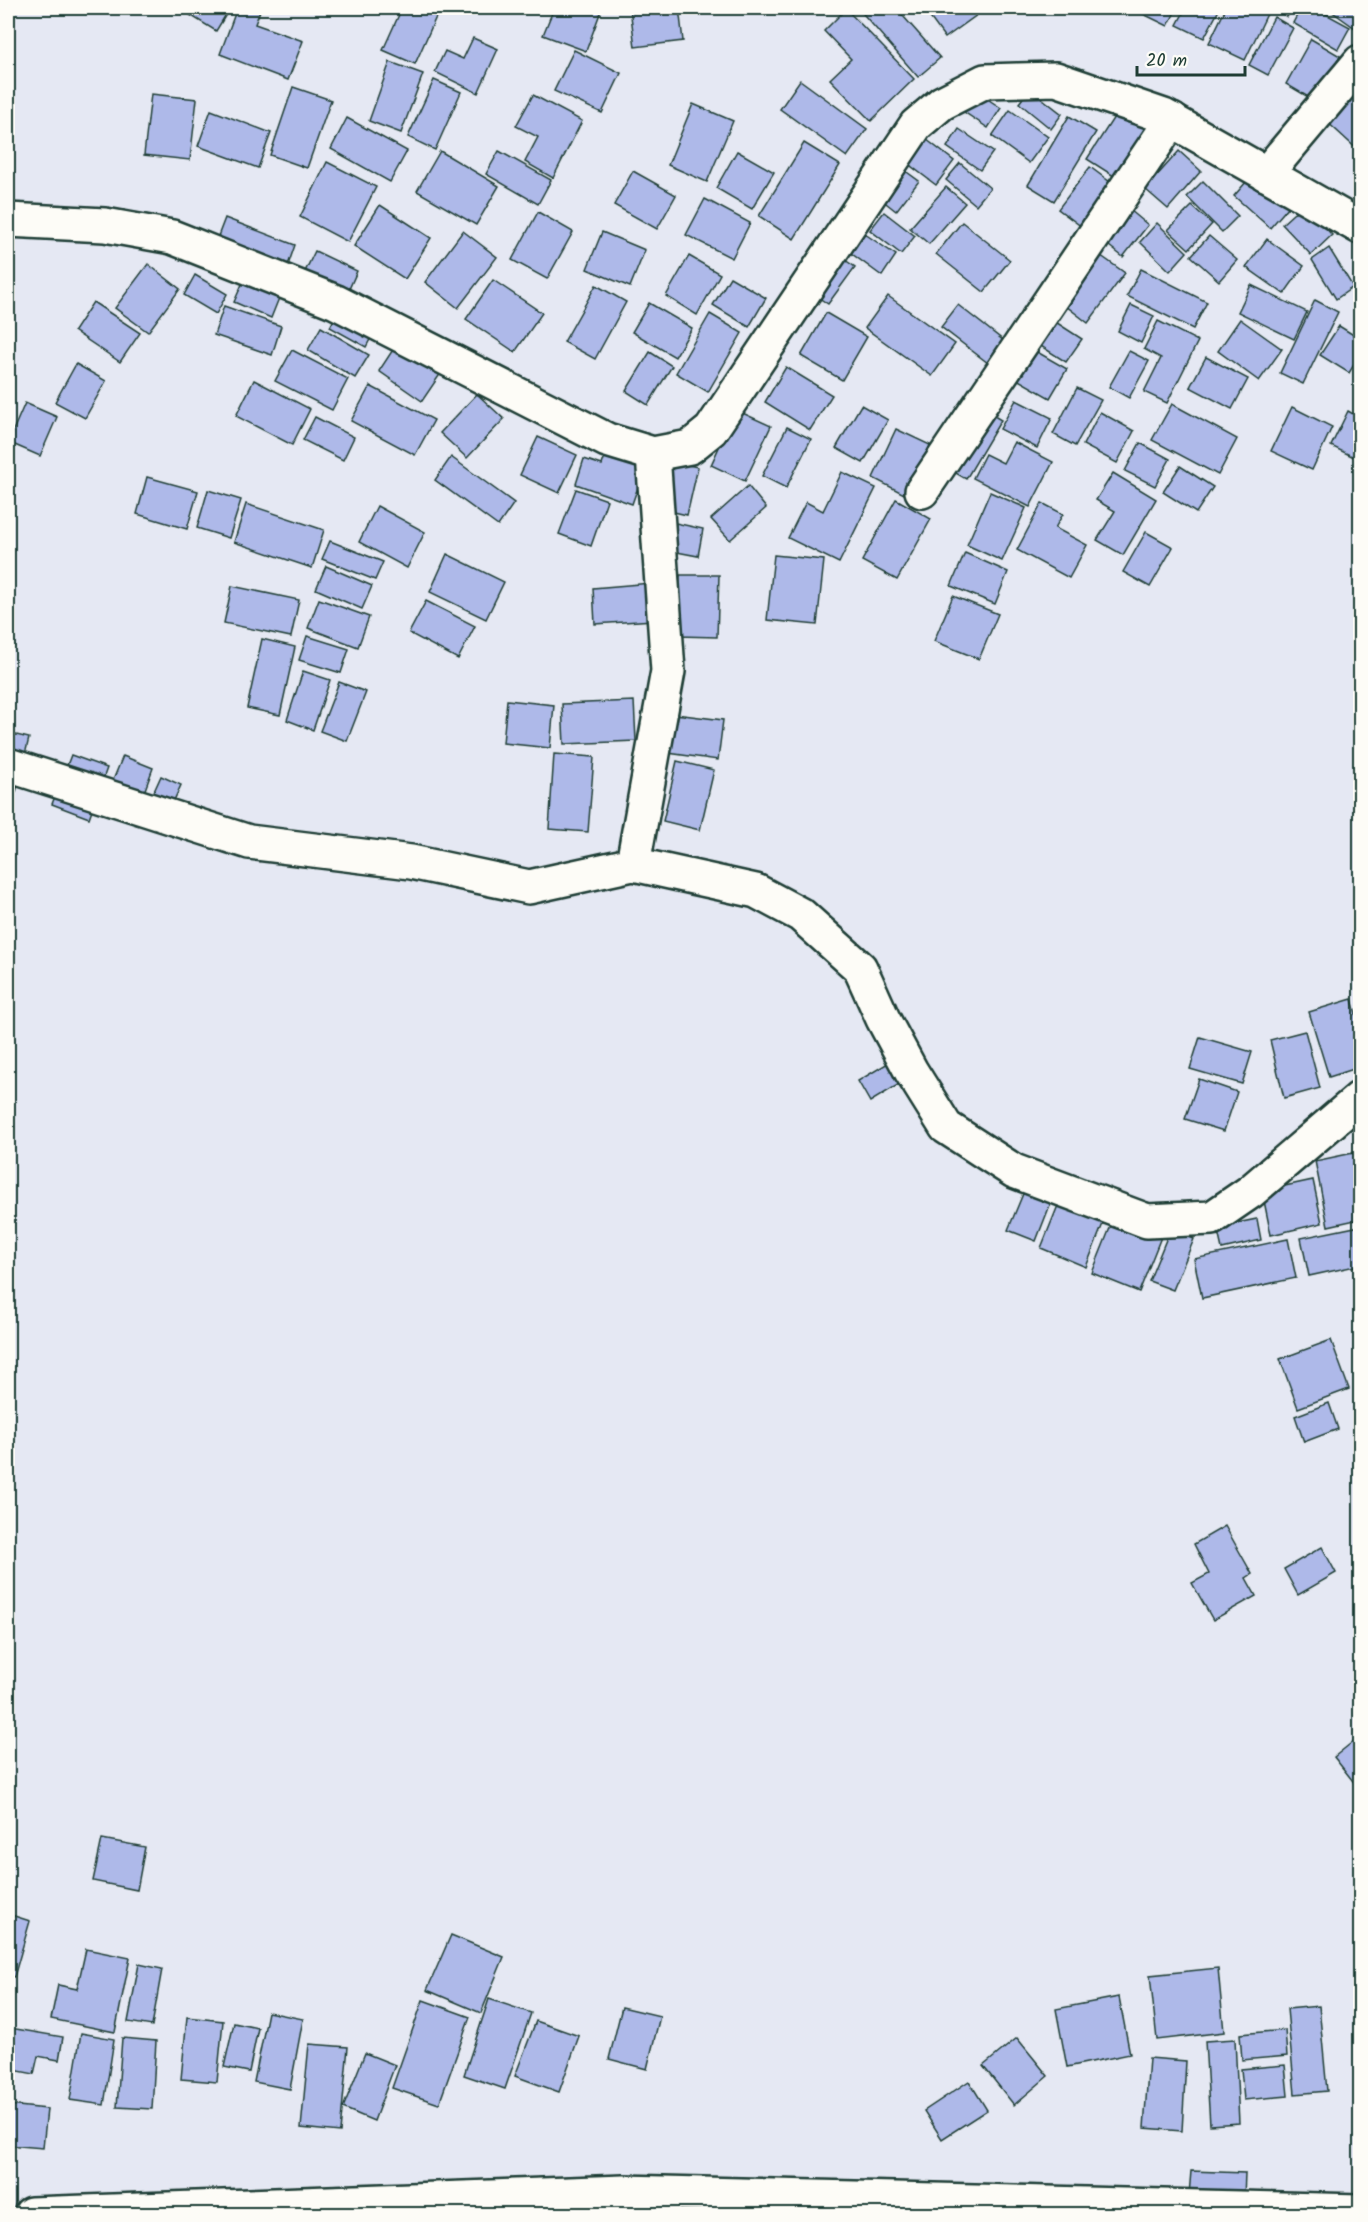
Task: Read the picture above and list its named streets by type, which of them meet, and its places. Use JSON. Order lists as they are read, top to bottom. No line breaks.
{"scale_bar":"20 m"}
